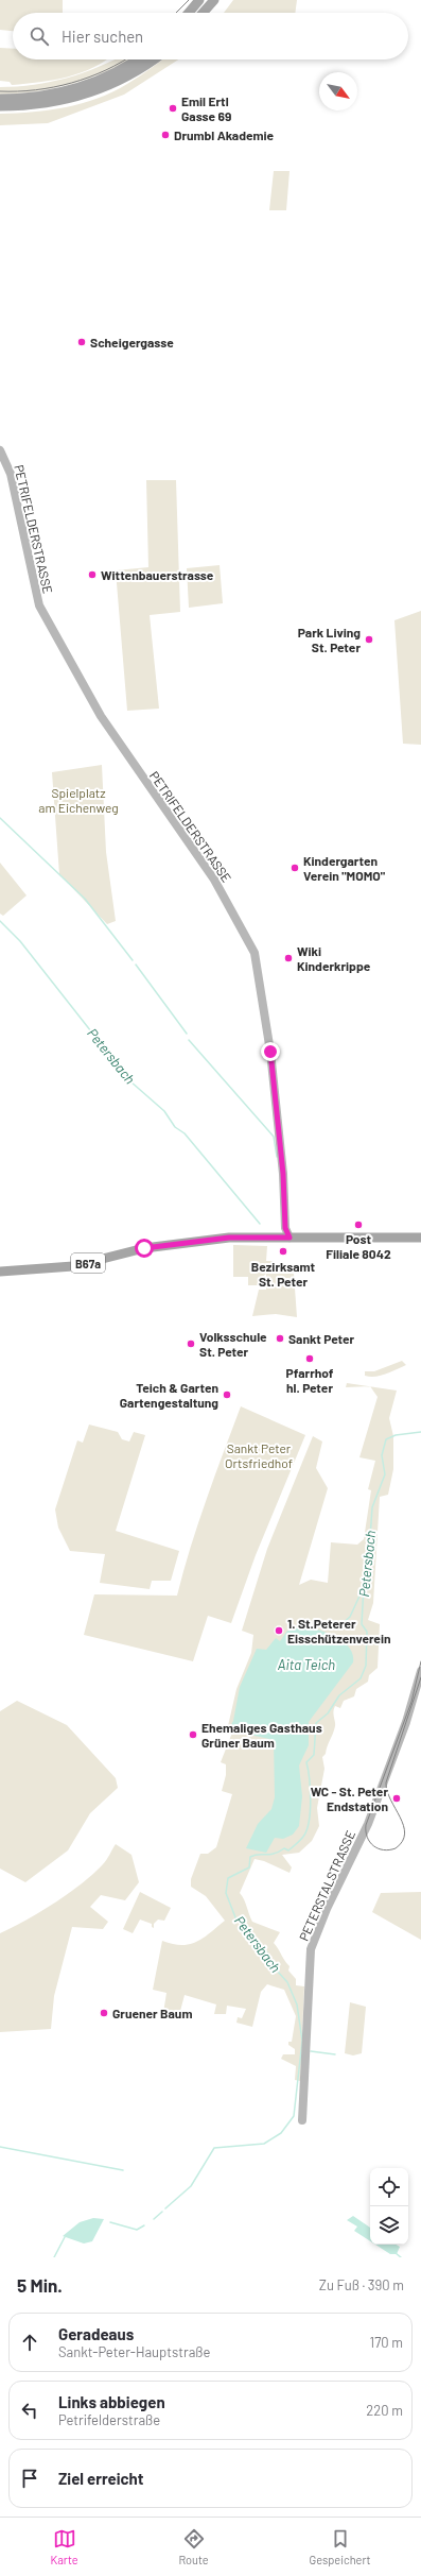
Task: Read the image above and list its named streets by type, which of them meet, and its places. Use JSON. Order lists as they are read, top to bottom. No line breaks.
{"streets":{"main road":["PETRIFELDERSTRASSE","B67a","PETERSTALSTRASSE"]},"crossings":[["PETRIFELDERSTRASSE","B67a"]],"water":["Petersbach","Aita Teich"],"parks":["Spielplatz am Eichenweg","Sankt Peter Ortsfriedhof"],"places":["Emil Ertl Gasse 69","Drumbl Akademie","Scheigergasse","Wittenbauerstrasse","Park Living St. Peter","Kindergarten Verein \"MOMO\"","Wiki Kinderkrippe","Post Filiale 8042","Bezirksamt St. Peter","Sankt Peter","Volksschule St. Peter","Pfarrhof hl. Peter","Teich & Garten Gartengestaltung","1. St.Peterer Eisschützenverein","Ehemaliges Gasthaus Grüner Baum","WC - St. Peter Endstation","Gruener Baum"],"north":"bottom right","page":{"search":"Hier suchen","heading":["5 Min.","Zu Fuß · 390 m"],"list":[["Geradeaus","Sankt-Peter-Hauptstraße","170 m"],["Links abbiegen","Petrifelderstraße","220 m"],"Ziel erreicht"],"nav":["Karte","Route","Gespeichert"]}}
